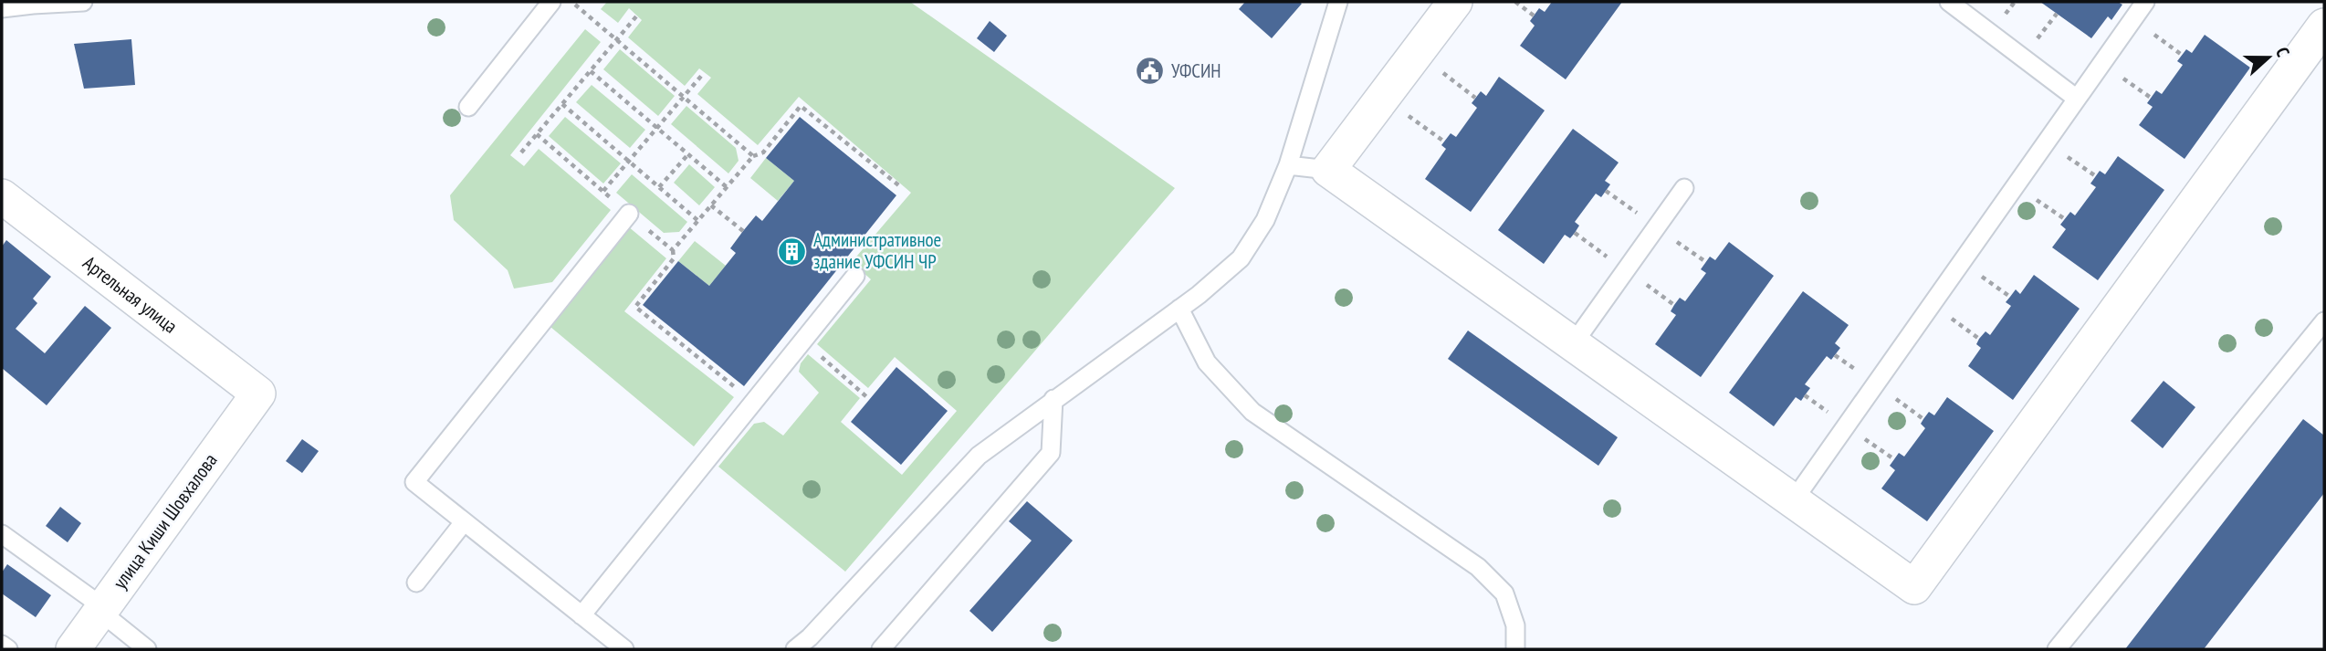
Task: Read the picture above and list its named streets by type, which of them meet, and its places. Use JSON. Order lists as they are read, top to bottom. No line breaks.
{"streets":{"street":["Артельная улица","улица Киши Шовхалова"]},"crossings":[["Артельная улица","улица Киши Шовхалова"]],"places":{"public building":["УФСИН"],"building":["Административное здание УФСИН ЧР"]},"north":"right"}
